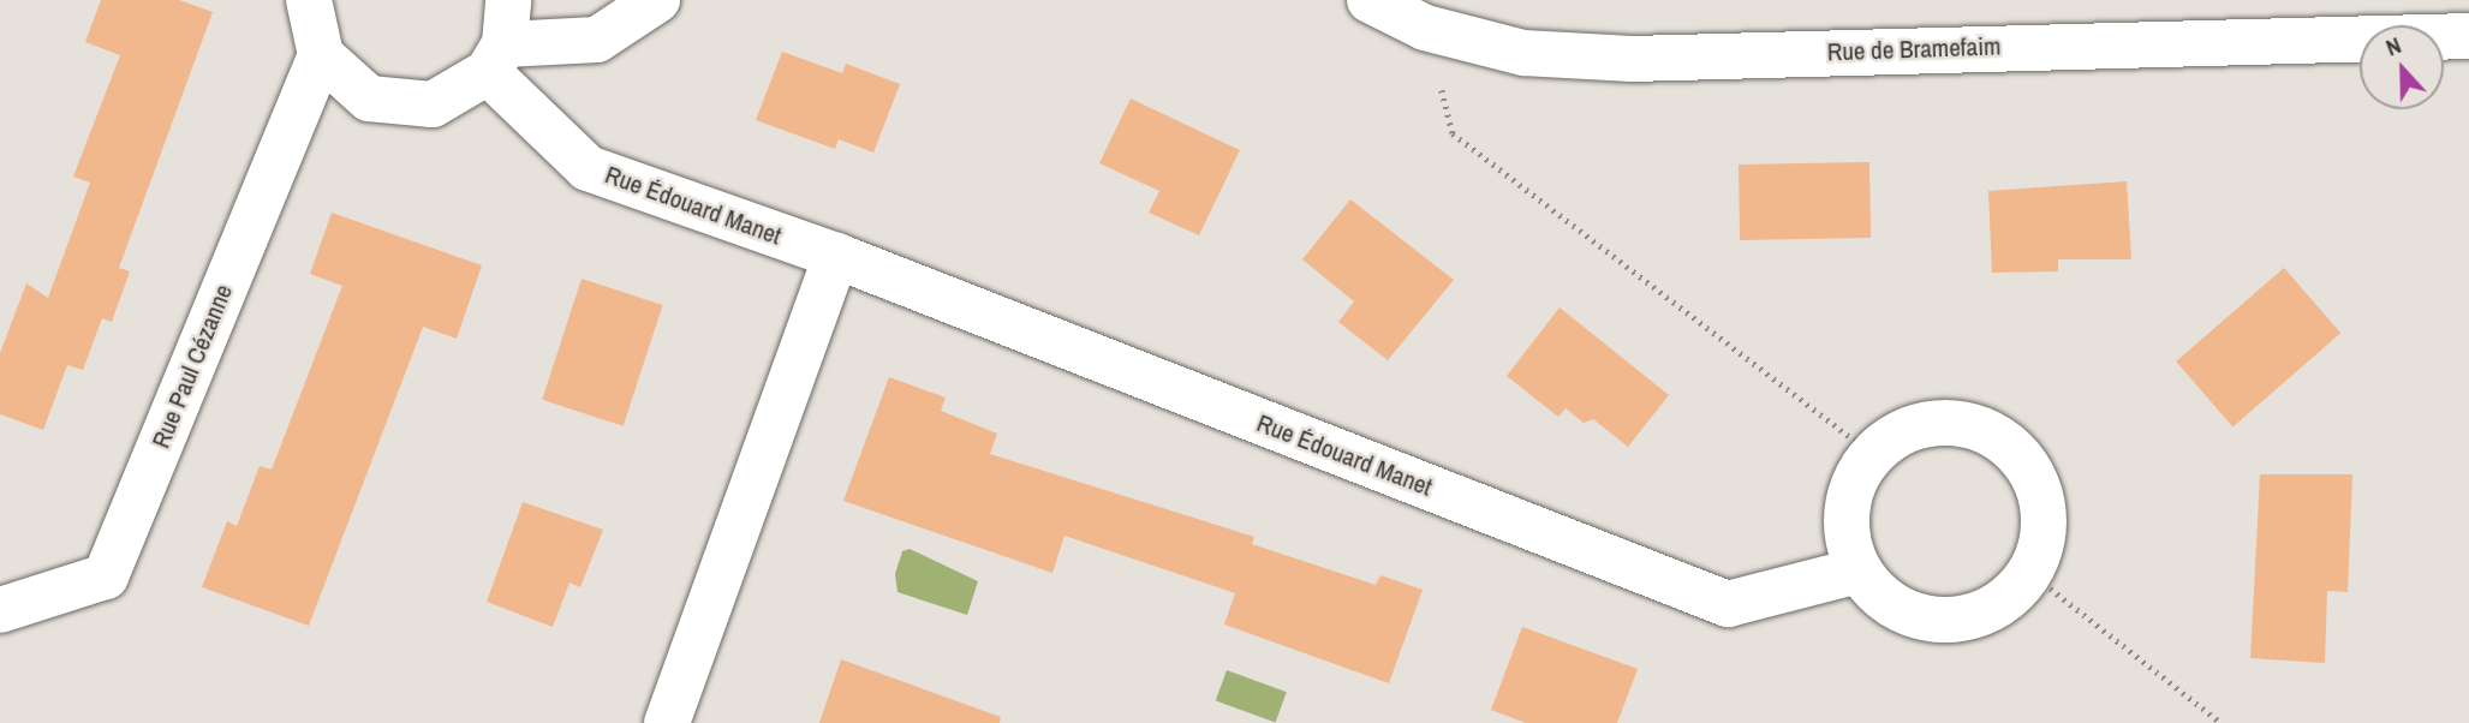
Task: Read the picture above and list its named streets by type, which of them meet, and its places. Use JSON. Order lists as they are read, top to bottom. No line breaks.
{"streets":{"street":["Rue de Bramefaim","Rue Édouard Manet","Rue Paul Cézanne"]},"north":"top"}
